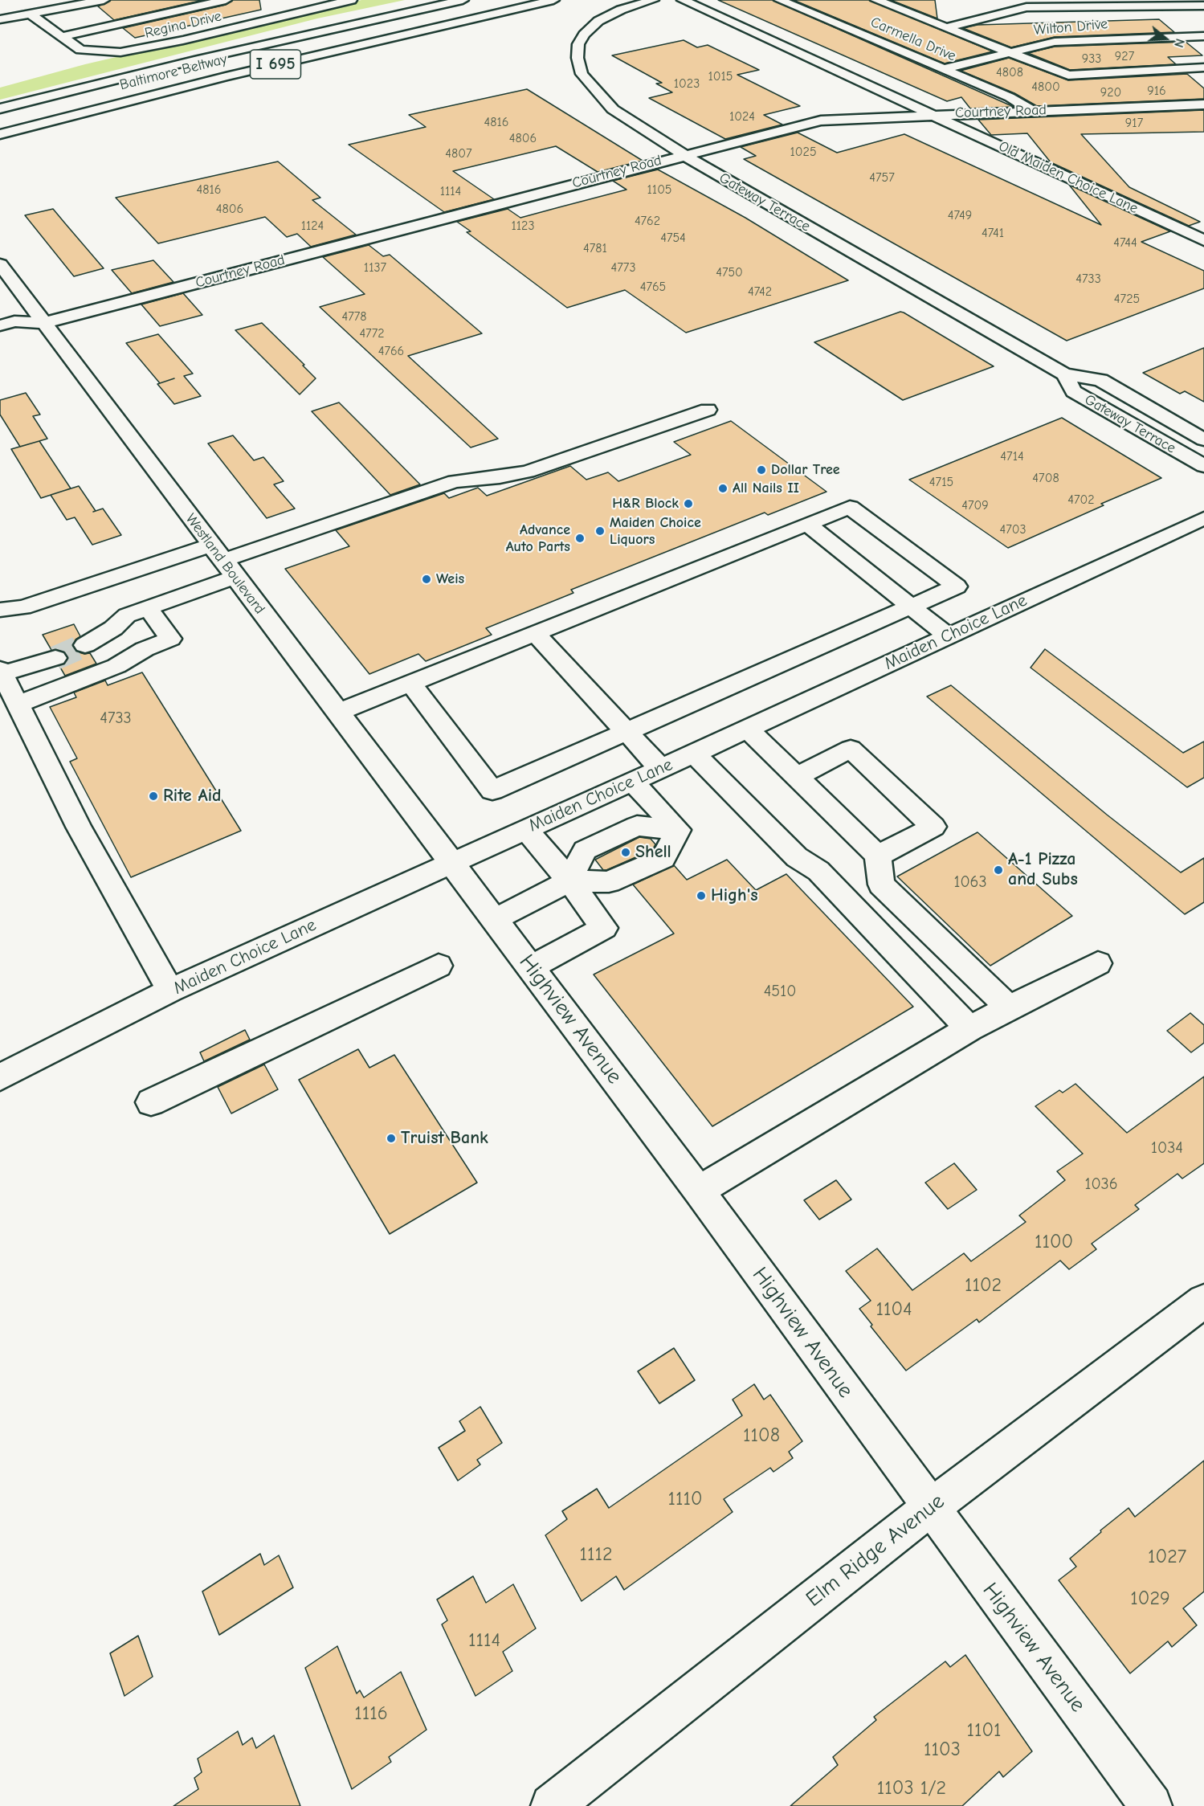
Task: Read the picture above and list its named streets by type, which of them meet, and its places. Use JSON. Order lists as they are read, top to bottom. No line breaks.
{"streets":{"main road":["Regina Drive","Wilton Drive","Carmella Drive","I 695","Baltimore Beltway","Courtney Road","Old Maiden Choice Lane","Gateway Terrace","Westland Boulevard","Maiden Choice Lane","Highview Avenue","Elm Ridge Avenue"]},"crossings":[["Wilton Drive","Carmella Drive"],["Carmella Drive","Courtney Road"],["Courtney Road","Old Maiden Choice Lane"],["Courtney Road","Gateway Terrace"],["Courtney Road","Westland Boulevard"],["Westland Boulevard","Maiden Choice Lane"],["Westland Boulevard","Highview Avenue"],["Maiden Choice Lane","Highview Avenue"],["Highview Avenue","Elm Ridge Avenue"]],"places":["Dollar Tree","All Nails II","H&R Block","Maiden Choice Liquors","Advance Auto Parts","Weis","Rite Aid","Shell","A-1 Pizza and Subs","High's","Truist Bank"],"house_numbers":["927","933","4808","1015","1023","4800","916","920","1024","4816","917","4806","1025","4807","4757","4816","1105","1114","4806","4749","4762","1124","1123","4741","4754","4744","4781","1137","4773","4750","4733","4765","4742","4725","4778","4772","4766","4714","4708","4715","4702","4709","4703","4733","1063","4510","1034","1036","1100","1102","1104","1108","1110","1112","1027","1029","1114","1116","1101","1103","1103 1/2"],"north":"right"}
